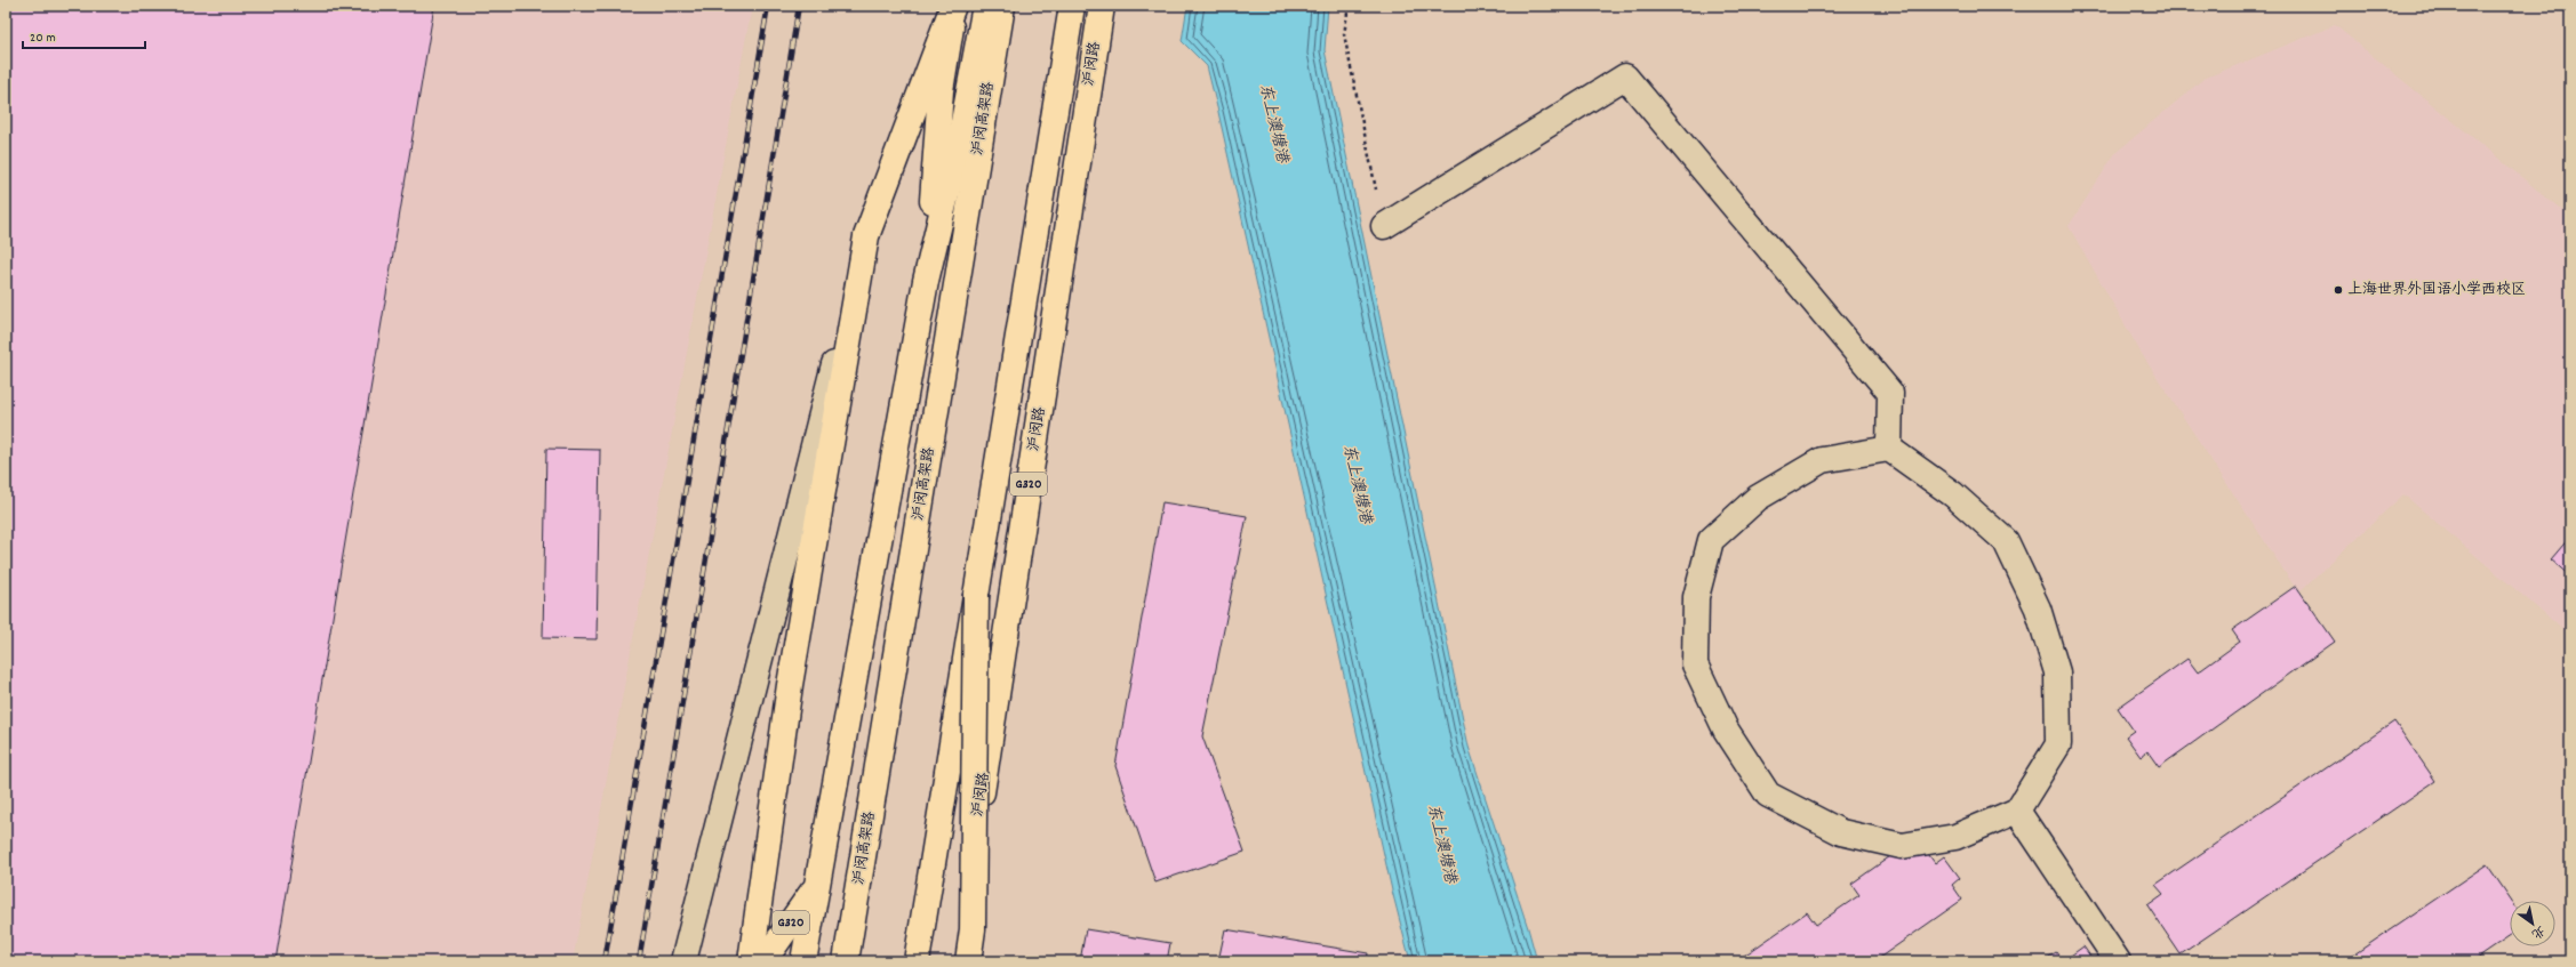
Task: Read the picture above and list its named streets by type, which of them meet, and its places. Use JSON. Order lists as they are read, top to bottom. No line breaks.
{"streets":{"main road":["沪闵路","沪闵高架路","G320"]},"water":["东上澳塘港"],"places":["上海世界外国语小学西校区"],"scale_bar":"20 m","north":"bottom right"}
